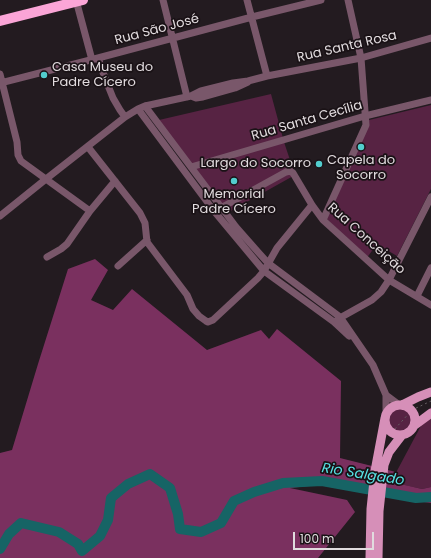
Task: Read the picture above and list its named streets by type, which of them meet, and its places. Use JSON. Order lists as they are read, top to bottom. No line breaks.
{"streets":{"street":["Rua São José","Rua Santa Rosa","Rua Santa Cecília","Rua Conceição"]},"water":["Rio Salgado"],"places":["Casa Museu do Padre Cícero","Capela do Socorro","Largo do Socorro","Memorial Padre Cícero"],"scale_bar":"100 m"}
